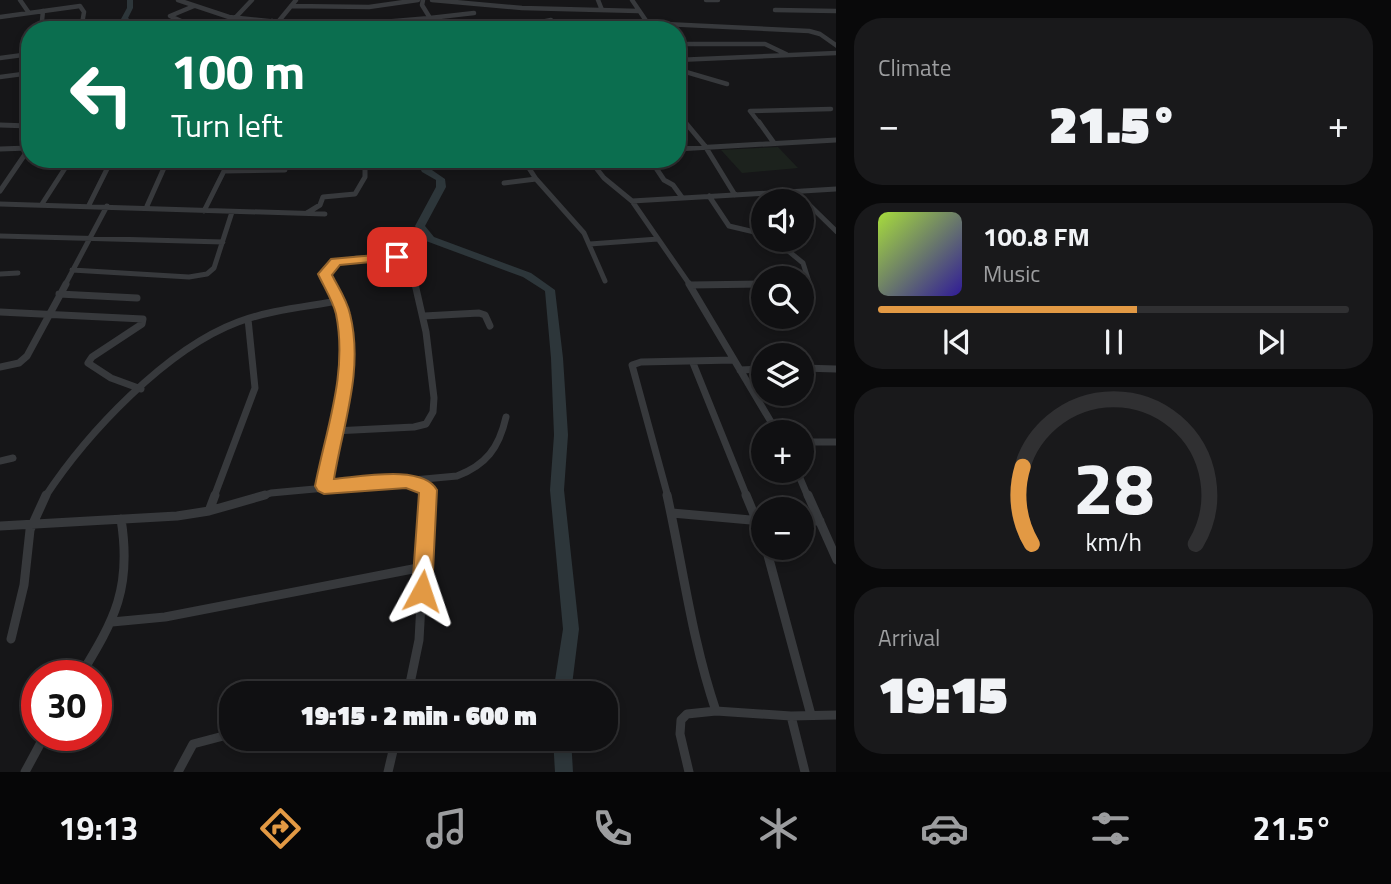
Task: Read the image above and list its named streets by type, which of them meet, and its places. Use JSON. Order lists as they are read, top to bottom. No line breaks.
{"page":{"tile":["Climate",["Arrival","19:15"]],"turn":["100 m","Turn left"],"heat":["−","21.5°","+"],"map_buttons":["+","−"],"song":["100.8 FM","Music"],"limit":"30","trip":"19:15 · 2 min · 600 m","tabs":["19:13","21.5°"],"gauge":["28","km/h"]}}
